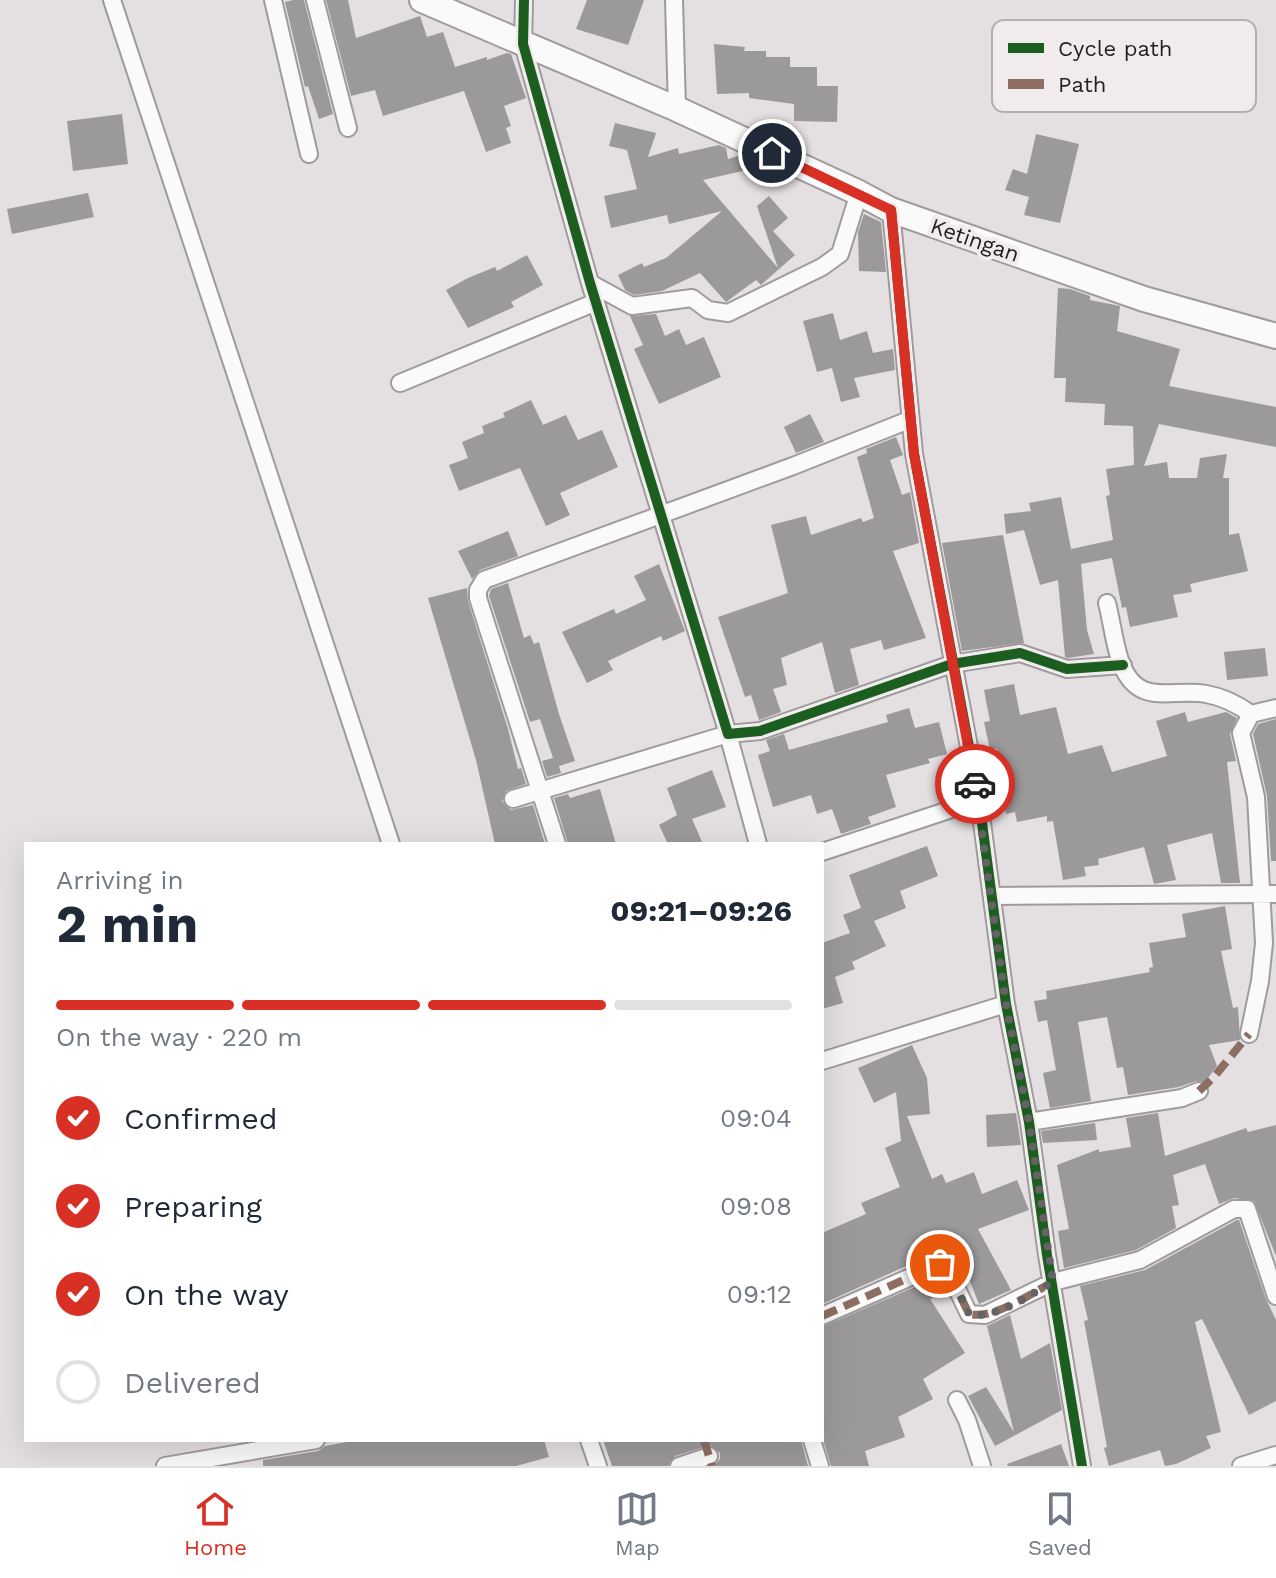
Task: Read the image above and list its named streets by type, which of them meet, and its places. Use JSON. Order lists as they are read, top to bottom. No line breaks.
{"streets":{"street":["Ketingan"]},"legend":["Cycle path","Path"],"page":{"heading":["2 min","Arriving in","09:21–09:26"],"bar":"On the way · 220 m","list":[["Confirmed","09:04"],["Preparing","09:08"],["On the way","09:12"],"Delivered"],"tabs":["Home","Map","Saved"]}}
